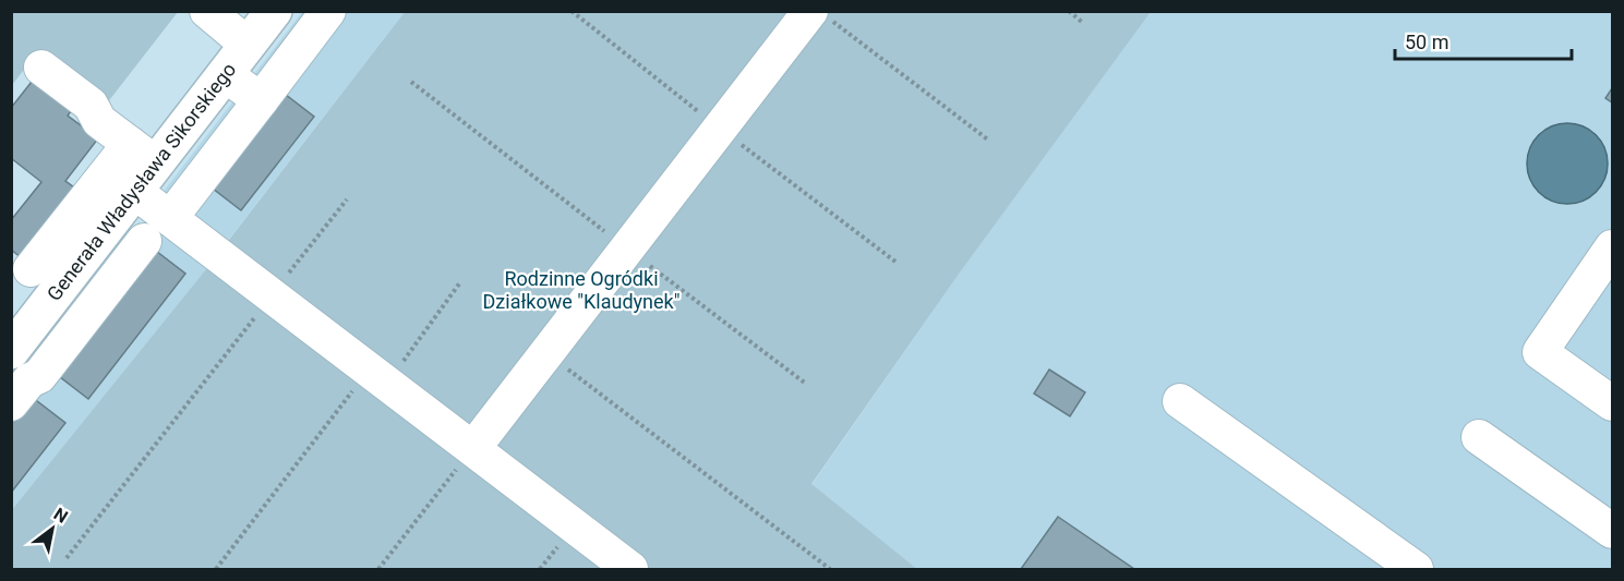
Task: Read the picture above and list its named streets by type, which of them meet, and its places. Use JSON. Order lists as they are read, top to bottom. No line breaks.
{"streets":{"main road":["Generała Władysława Sikorskiego"]},"parks":["Rodzinne Ogródki Działkowe \"Klaudynek\""],"scale_bar":"50 m","north":"top right"}
